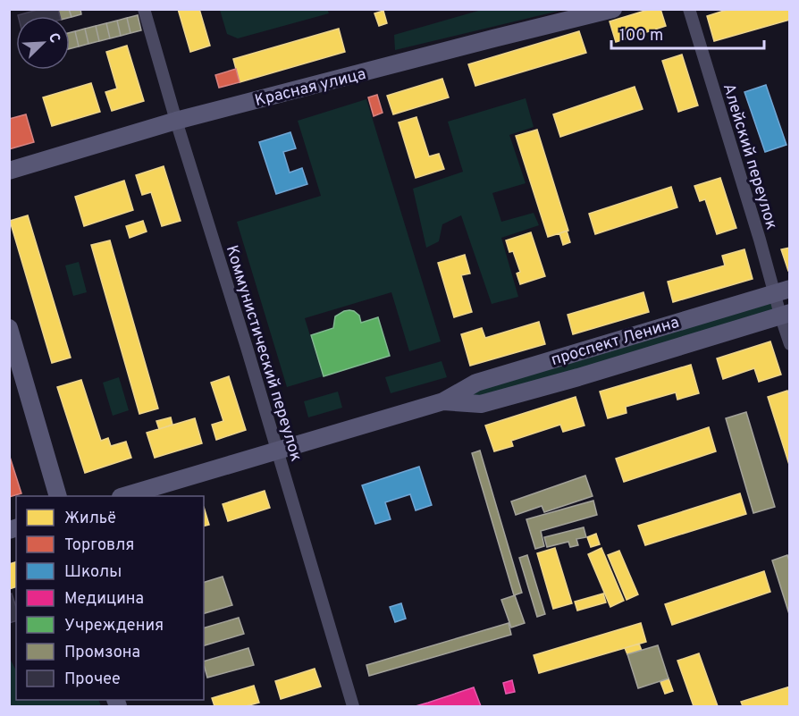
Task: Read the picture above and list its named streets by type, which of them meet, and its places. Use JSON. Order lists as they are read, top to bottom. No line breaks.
{"streets":{"main road":["Красная улица","проспект Ленина"],"street":["Алейский переулок","Коммунистический переулок"]},"crossings":[["Красная улица","Коммунистический переулок"],["Алейский переулок","проспект Ленина"],["проспект Ленина","Коммунистический переулок"]],"legend":["Жильё","Торговля","Школы","Медицина","Учреждения","Промзона","Прочее"],"scale_bar":"100 m","north":"top right"}
